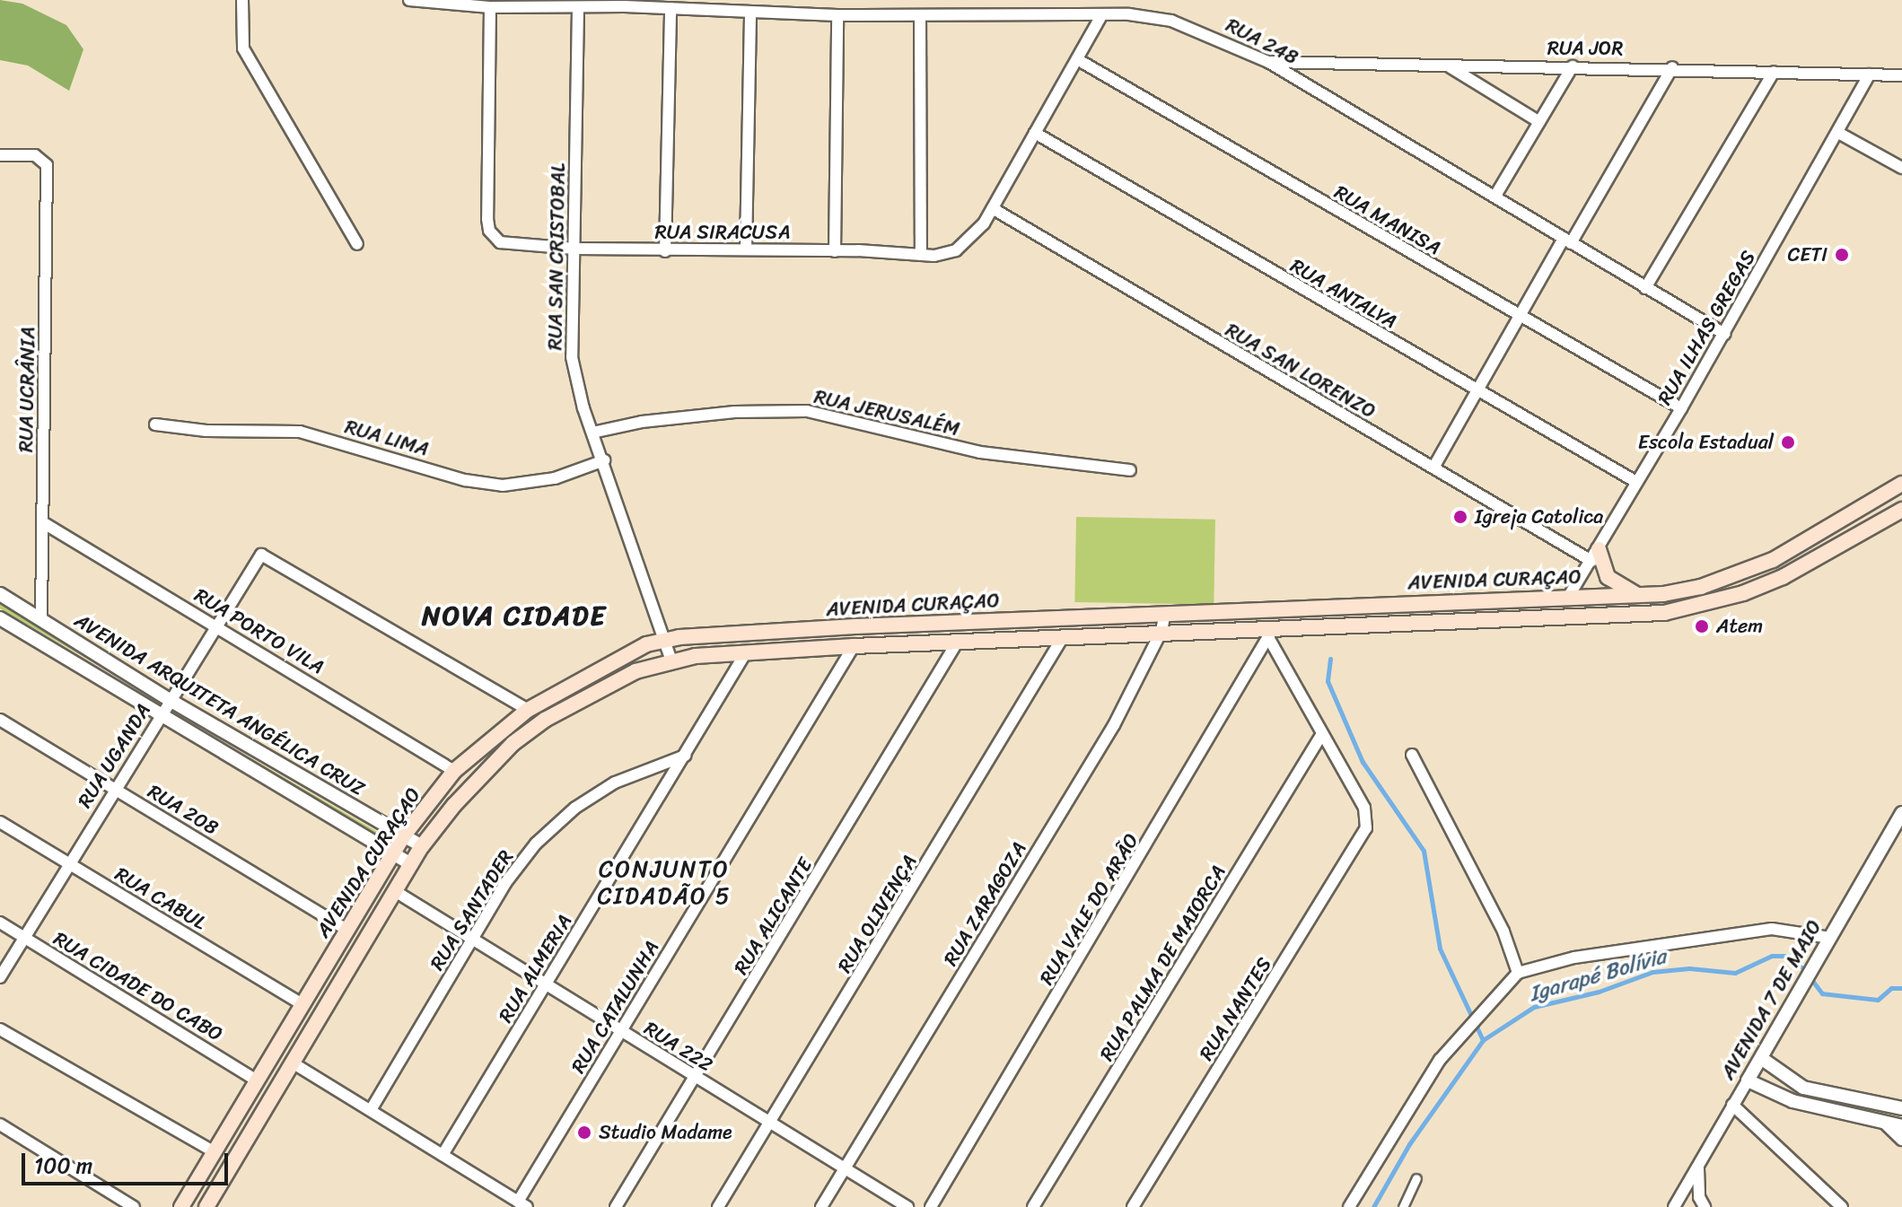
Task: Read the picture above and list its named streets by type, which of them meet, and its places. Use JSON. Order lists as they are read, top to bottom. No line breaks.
{"streets":{"main road":["AVENIDA CURAÇAO"],"street":["RUA 248","RUA JOR","RUA MANISA","RUA SIRACUSA","RUA SAN CRISTOBAL","RUA ANTALYA","RUA ILHAS GREGAS","RUA SAN LORENZO","RUA UCRÂNIA","RUA JERUSALÉM","RUA LIMA","RUA PORTO VILA","AVENIDA ARQUITETA ANGÉLICA CRUZ","RUA UGANDA","RUA 208","RUA CABUL","RUA ZARAGOZA","RUA VALE DO ARÃO","RUA SANTADER","RUA OLIVENÇA","RUA ALICANTE","RUA PALMA DE MAIORCA","RUA ALMERIA","RUA CIDADE DO CABO","AVENIDA 7 DE MAIO","RUA CATALUNHA","RUA NANTES","RUA 222"]},"crossings":[["RUA 248","RUA JOR"],["RUA 248","RUA SIRACUSA"],["RUA 248","RUA SAN CRISTOBAL"],["RUA 248","RUA ILHAS GREGAS"],["RUA JOR","RUA ILHAS GREGAS"],["RUA MANISA","RUA ILHAS GREGAS"],["RUA SIRACUSA","RUA SAN CRISTOBAL"],["RUA SIRACUSA","RUA SAN LORENZO"],["RUA SAN CRISTOBAL","RUA JERUSALÉM"],["RUA SAN CRISTOBAL","RUA LIMA"],["RUA SAN CRISTOBAL","AVENIDA CURAÇAO"],["RUA ANTALYA","RUA ILHAS GREGAS"],["RUA ILHAS GREGAS","RUA SAN LORENZO"],["RUA ILHAS GREGAS","AVENIDA CURAÇAO"],["RUA UCRÂNIA","RUA PORTO VILA"],["RUA UCRÂNIA","AVENIDA ARQUITETA ANGÉLICA CRUZ"],["AVENIDA CURAÇAO","RUA PORTO VILA"],["AVENIDA CURAÇAO","AVENIDA ARQUITETA ANGÉLICA CRUZ"],["AVENIDA CURAÇAO","RUA UGANDA"],["AVENIDA CURAÇAO","RUA 208"],["AVENIDA CURAÇAO","RUA CABUL"],["AVENIDA CURAÇAO","RUA ZARAGOZA"],["AVENIDA CURAÇAO","RUA VALE DO ARÃO"],["AVENIDA CURAÇAO","RUA OLIVENÇA"],["AVENIDA CURAÇAO","RUA ALICANTE"],["AVENIDA CURAÇAO","RUA ALMERIA"],["AVENIDA CURAÇAO","RUA CIDADE DO CABO"],["AVENIDA CURAÇAO","RUA CATALUNHA"],["AVENIDA CURAÇAO","RUA 222"],["RUA PORTO VILA","RUA UGANDA"],["AVENIDA ARQUITETA ANGÉLICA CRUZ","RUA UGANDA"],["RUA UGANDA","RUA 208"],["RUA UGANDA","RUA CABUL"],["RUA UGANDA","RUA CIDADE DO CABO"],["RUA ZARAGOZA","RUA 222"],["RUA SANTADER","RUA ALMERIA"],["RUA SANTADER","RUA 222"],["RUA OLIVENÇA","RUA 222"],["RUA ALICANTE","RUA 222"],["RUA PALMA DE MAIORCA","RUA NANTES"],["RUA ALMERIA","RUA 222"],["RUA CATALUNHA","RUA 222"]],"districts":["NOVA CIDADE","CONJUNTO CIDADÃO 5"],"water":["Igarapé Bolívia"],"places":["CETI","Escola Estadual","Igreja Catolica","Atem","Studio Madame"],"scale_bar":"100 m"}
